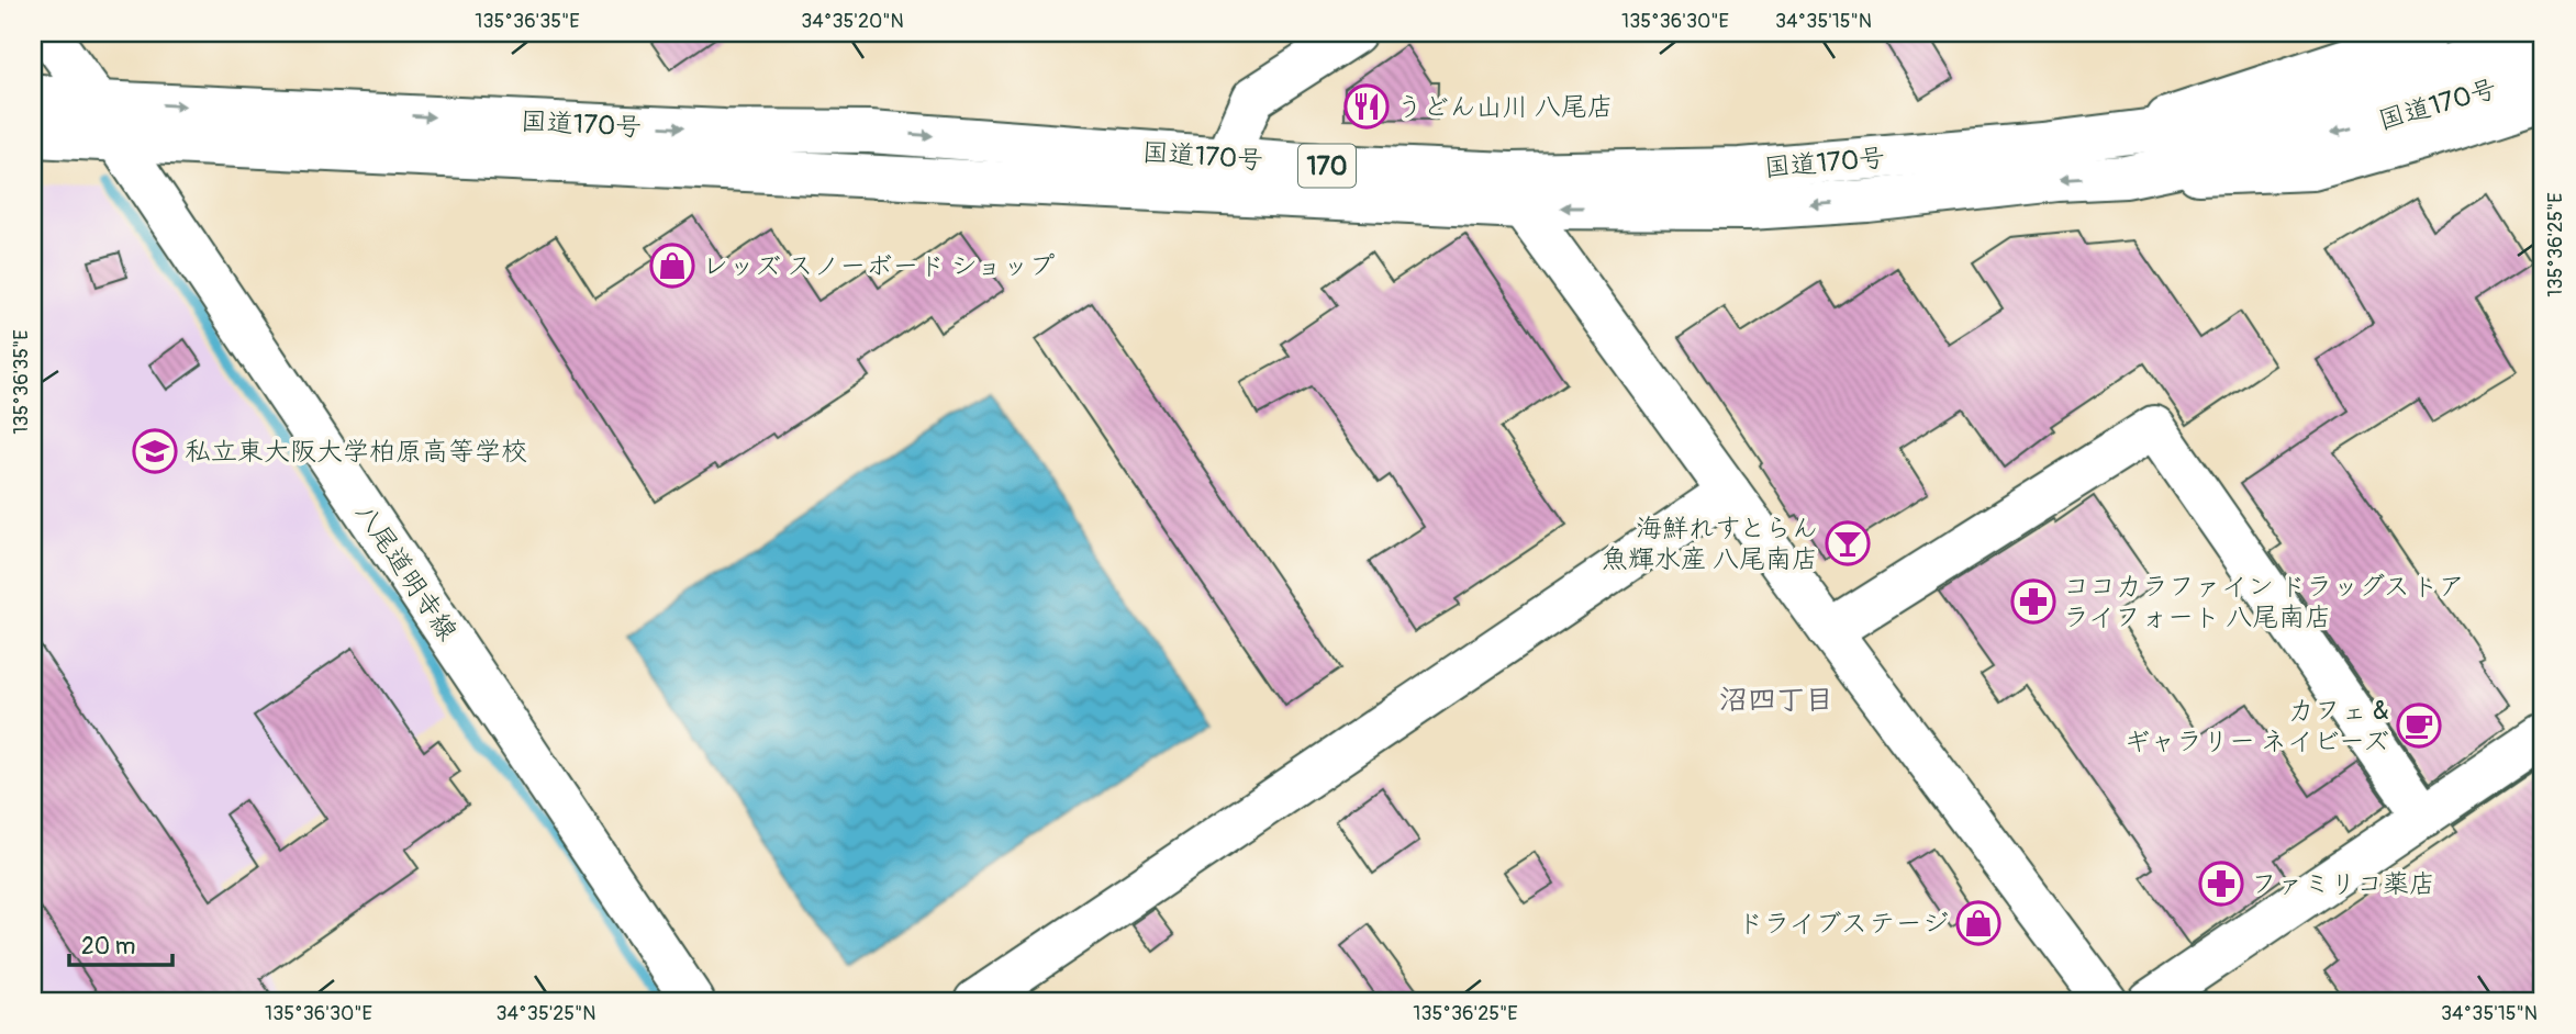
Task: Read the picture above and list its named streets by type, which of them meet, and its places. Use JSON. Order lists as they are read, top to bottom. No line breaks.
{"streets":{"main road":["国道170号","170","八尾道明寺線"]},"crossings":[["国道170号","八尾道明寺線"]],"districts":["沼四丁目"],"places":{"restaurant":["うどん山川 八尾店"],"shop":["レッズ スノーボード ショップ","ドライブステージ"],"school or university":["私立東大阪大学柏原高等学校"],"bar":["海鮮れすとらん 魚輝水産 八尾南店"],"pharmacy":["ココカラファイン ドラッグストア ライフォート 八尾南店","ファミリコ薬店"],"cafe":["カフェ & ギャラリー ネイビーズ"]},"scale_bar":"20 m","coordinates":["135°36'35\"E","34°35'20\"N","135°36'30\"E","34°35'15\"N","135°36'25\"E","34°35'25\"N"]}
